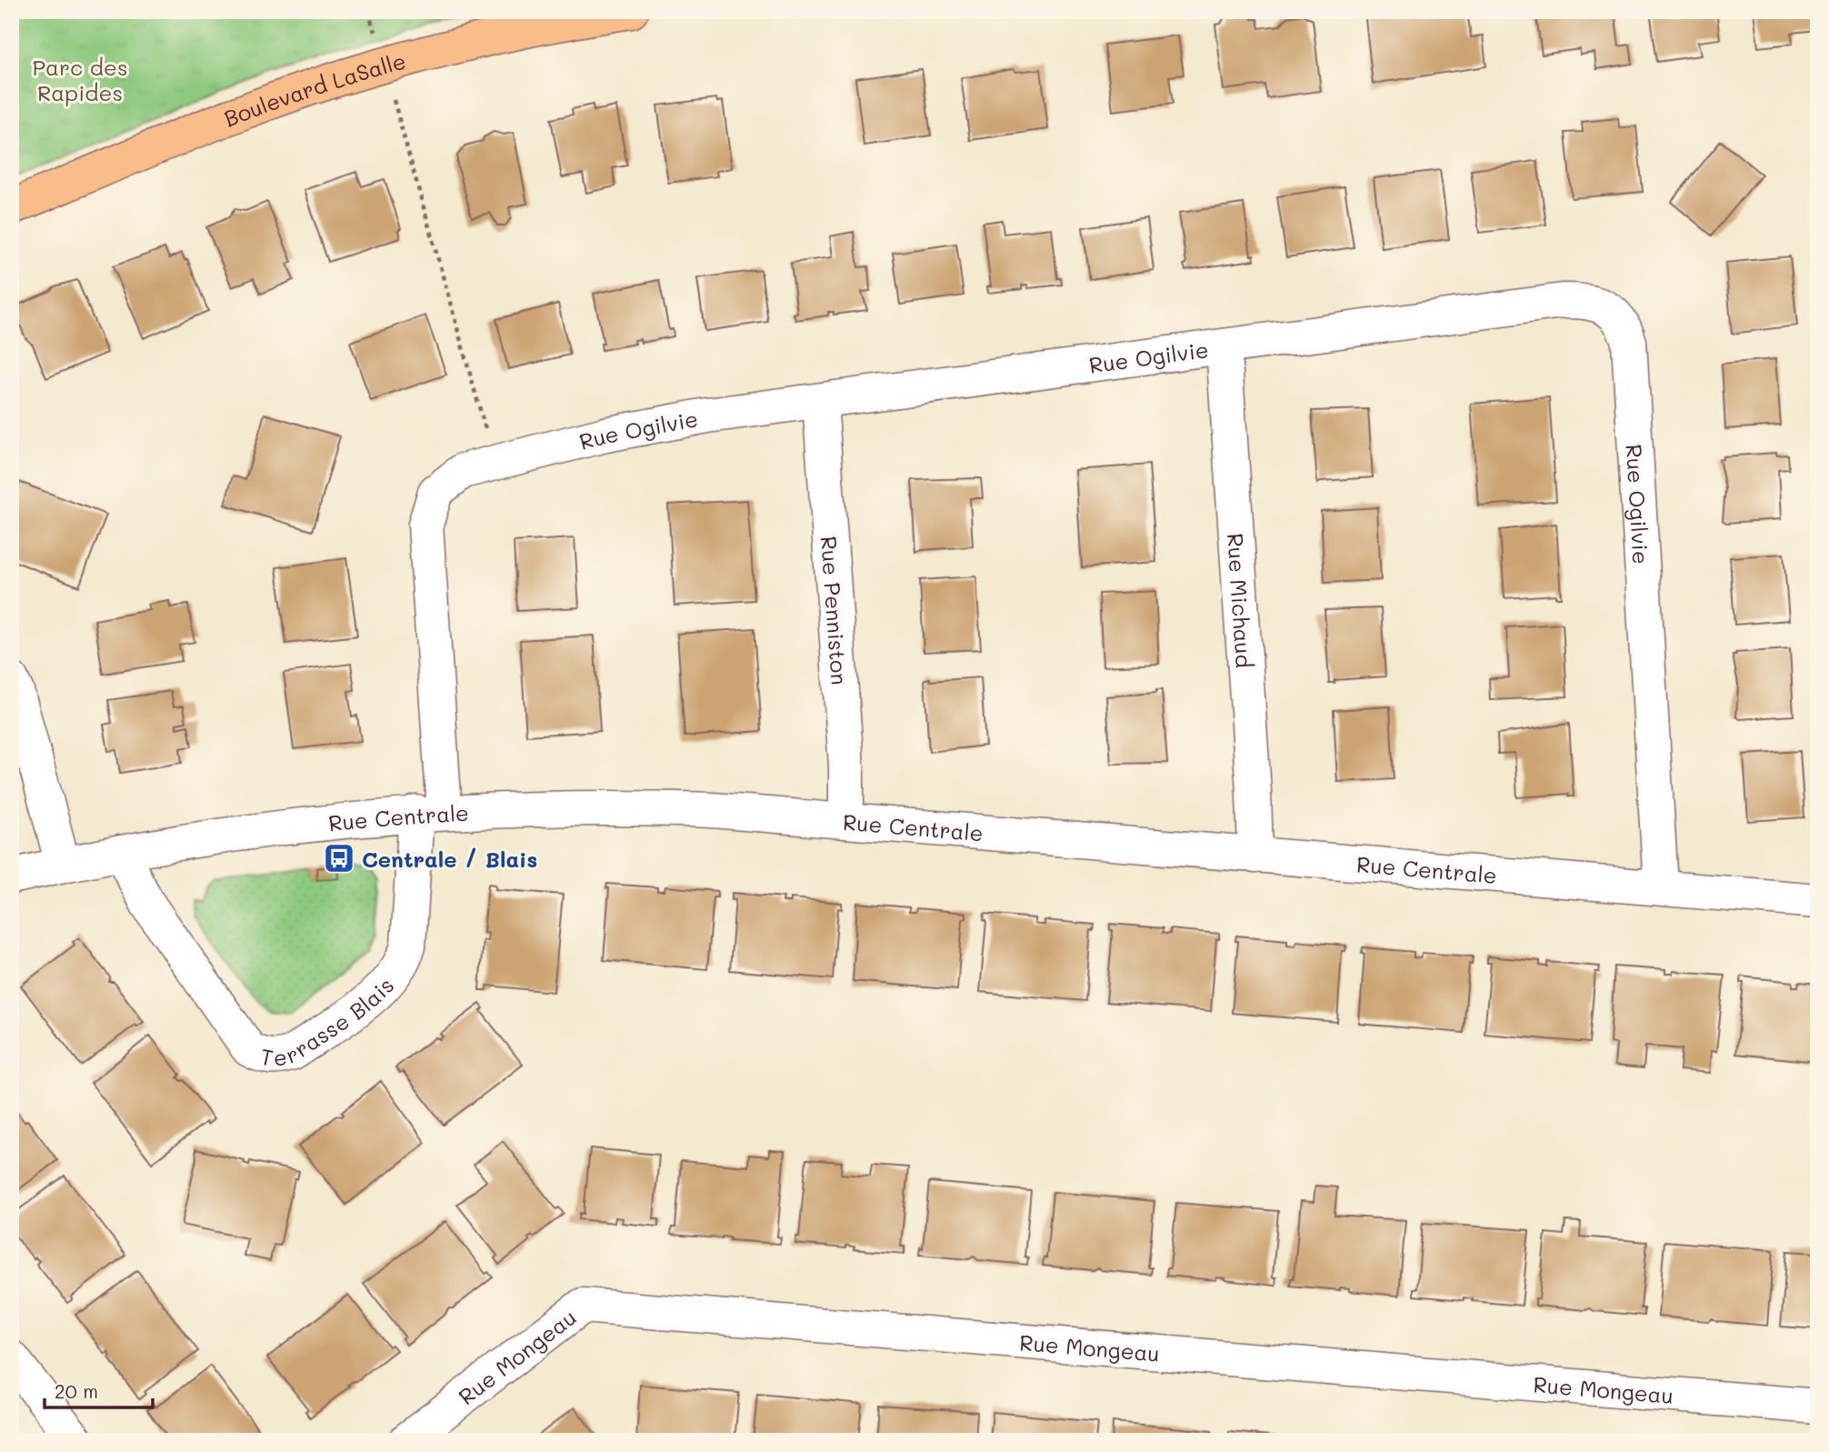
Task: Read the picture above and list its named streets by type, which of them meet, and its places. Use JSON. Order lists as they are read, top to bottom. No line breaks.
{"streets":{"main road":["Boulevard LaSalle"],"street":["Rue Ogilvie","Rue Michaud","Rue Penniston","Rue Centrale","Terrasse Blais","Rue Mongeau"]},"crossings":[["Rue Ogilvie","Rue Michaud"],["Rue Ogilvie","Rue Penniston"],["Rue Ogilvie","Rue Centrale"],["Rue Ogilvie","Terrasse Blais"],["Rue Michaud","Rue Centrale"],["Rue Penniston","Rue Centrale"],["Rue Centrale","Terrasse Blais"]],"parks":["Parc des Rapides"],"places":{"bus stop":["Centrale / Blais"]},"scale_bar":"20 m"}
